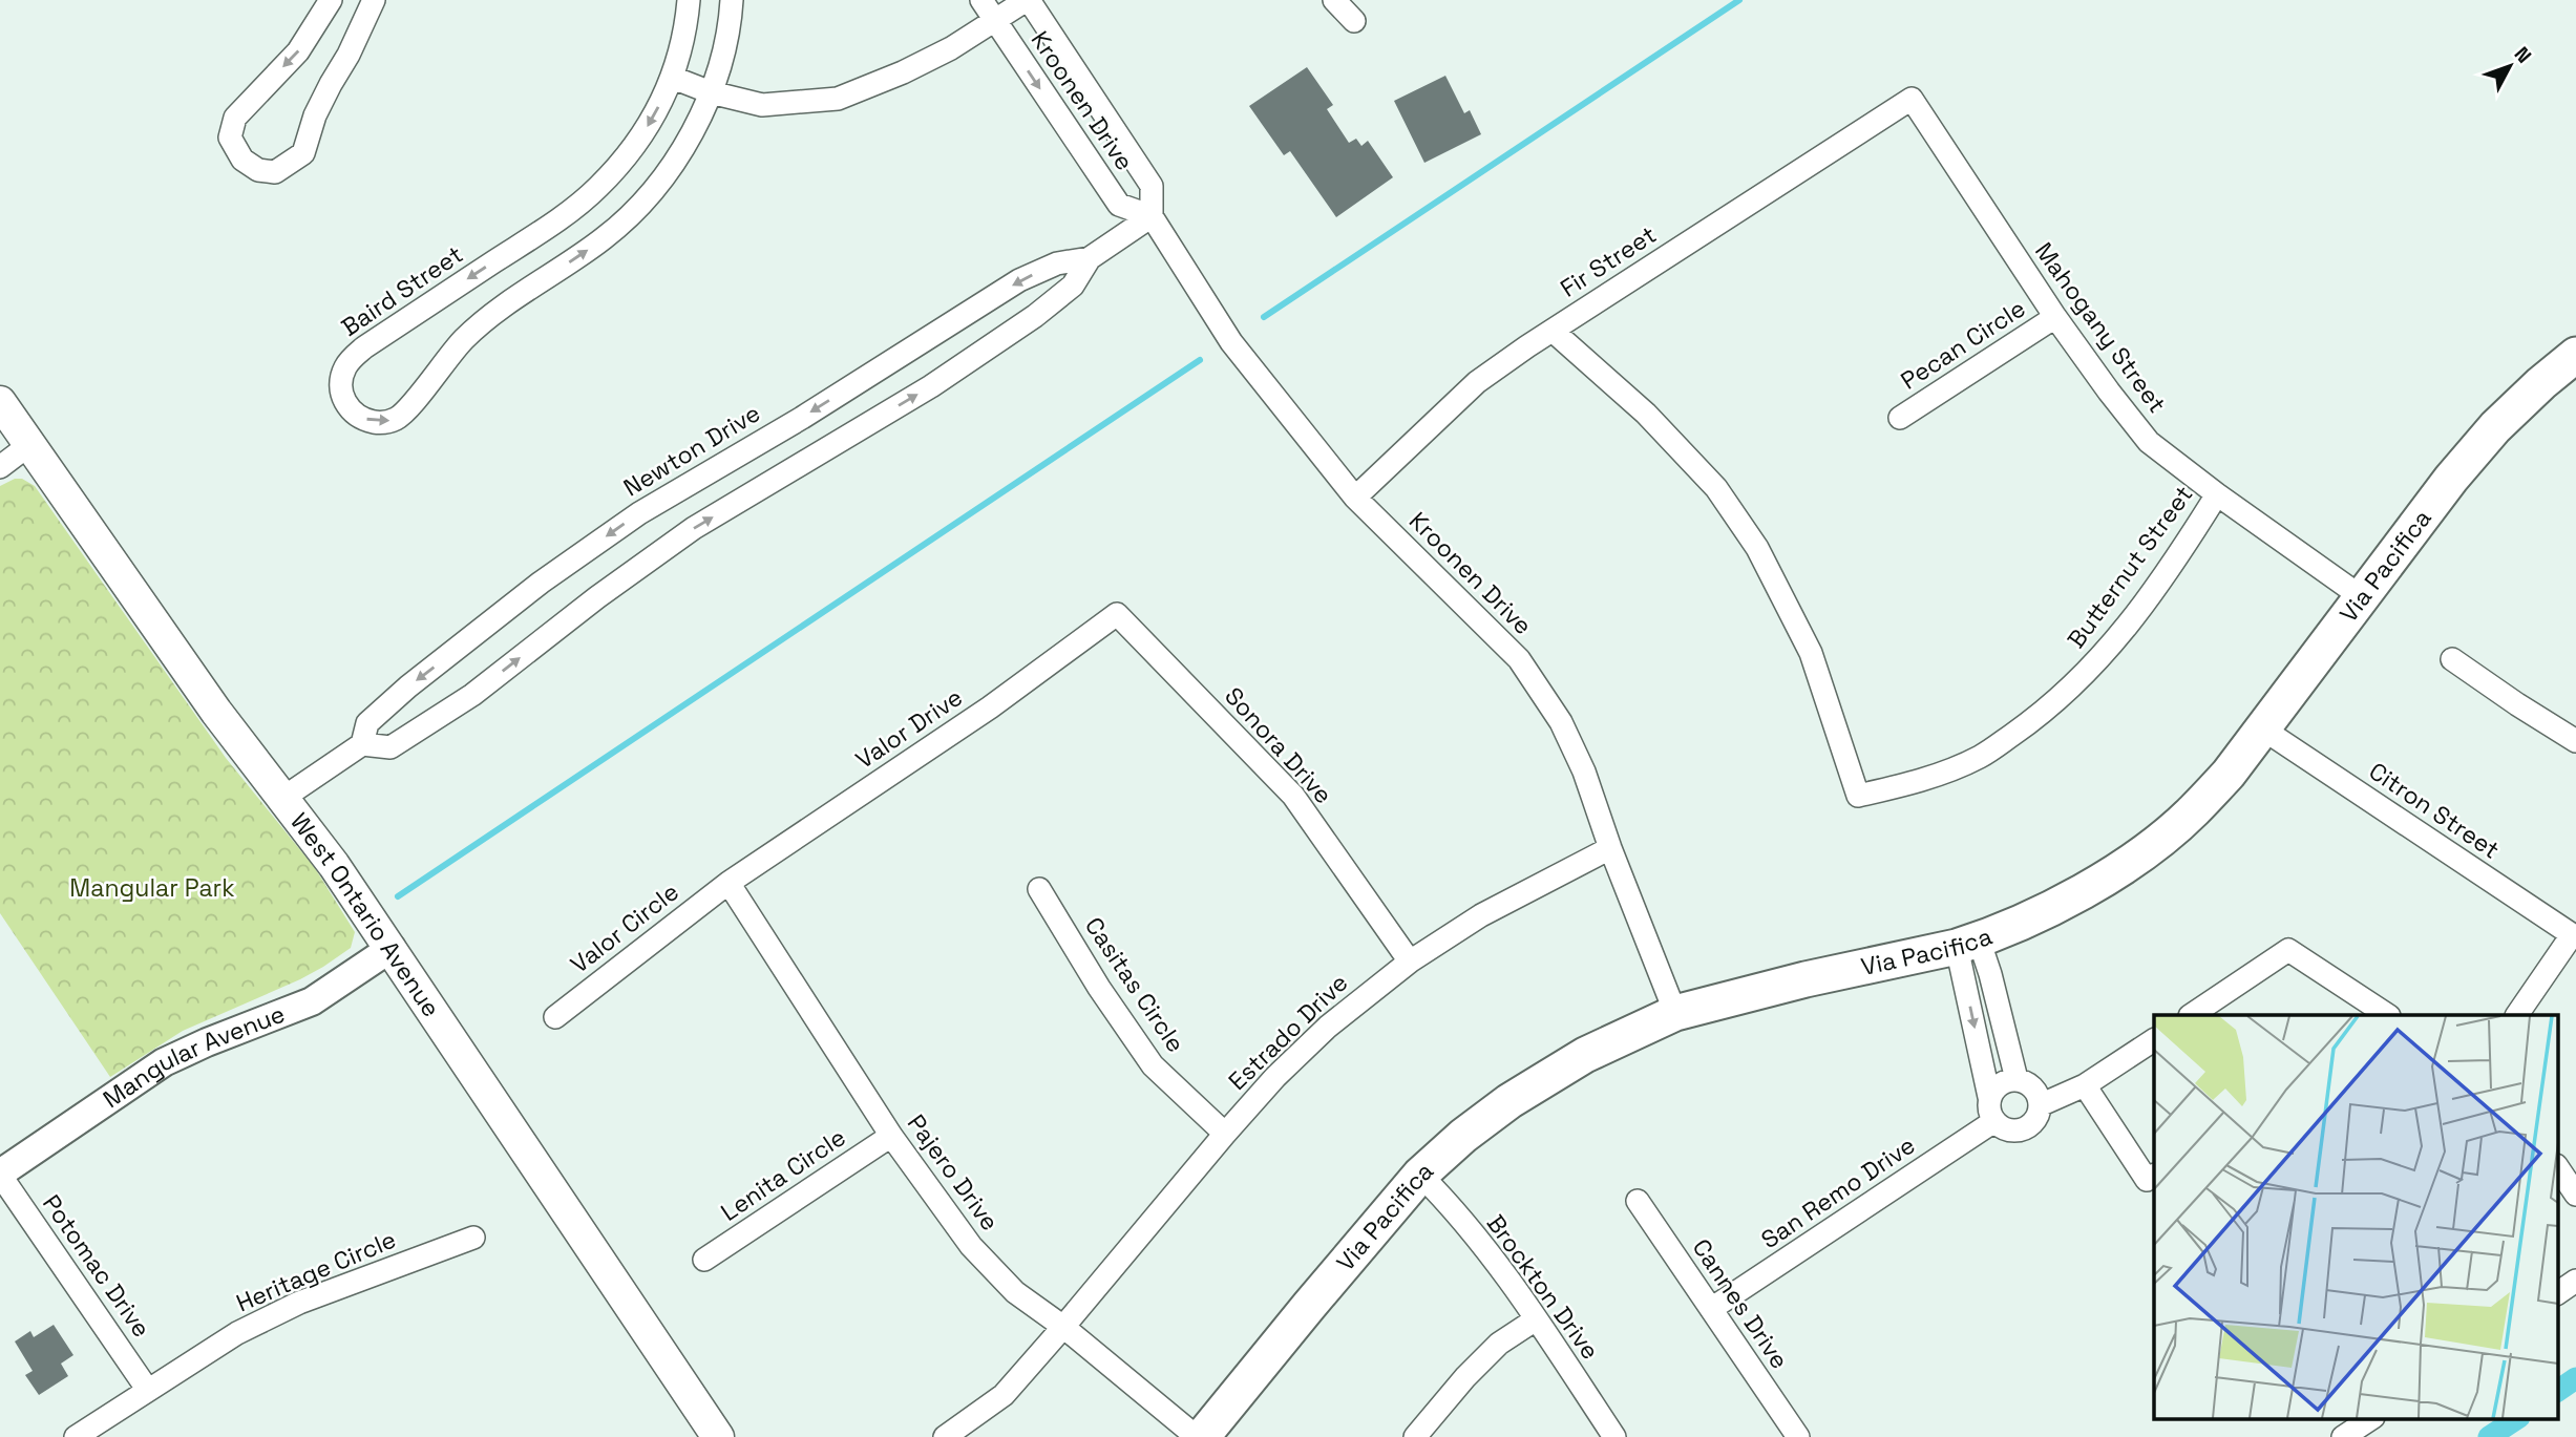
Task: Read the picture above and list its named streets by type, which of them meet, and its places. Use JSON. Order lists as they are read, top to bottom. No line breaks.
{"streets":{"main road":["Via Pacifica","West Ontario Avenue"],"street":["Kroonen Drive","Fir Street","Baird Street","Mahogany Street","Pecan Circle","Newton Drive","Butternut Street","Valor Drive","Sonora Drive","Citron Street","Valor Circle","Casitas Circle","Estrado Drive","Mangular Avenue","Pajero Drive","Lenita Circle","San Remo Drive","Potomac Drive","Heritage Circle","Brockton Drive","Cannes Drive"]},"crossings":[["Kroonen Drive","Fir Street"],["Kroonen Drive","Newton Drive"],["Kroonen Drive","Via Pacifica"],["Kroonen Drive","Estrado Drive"],["Fir Street","Mahogany Street"],["Fir Street","Butternut Street"],["Mahogany Street","Pecan Circle"],["Mahogany Street","Via Pacifica"],["Mahogany Street","Butternut Street"],["Newton Drive","West Ontario Avenue"],["Via Pacifica","Citron Street"],["Via Pacifica","Pajero Drive"],["Via Pacifica","Brockton Drive"],["Valor Drive","Sonora Drive"],["Valor Drive","Valor Circle"],["Valor Drive","Pajero Drive"],["Sonora Drive","Estrado Drive"],["West Ontario Avenue","Mangular Avenue"],["Valor Circle","Pajero Drive"],["Casitas Circle","Estrado Drive"],["Estrado Drive","Pajero Drive"],["Mangular Avenue","Potomac Drive"],["Pajero Drive","Lenita Circle"],["San Remo Drive","Cannes Drive"],["Potomac Drive","Heritage Circle"]],"parks":["Mangular Park"],"north":"top right"}
